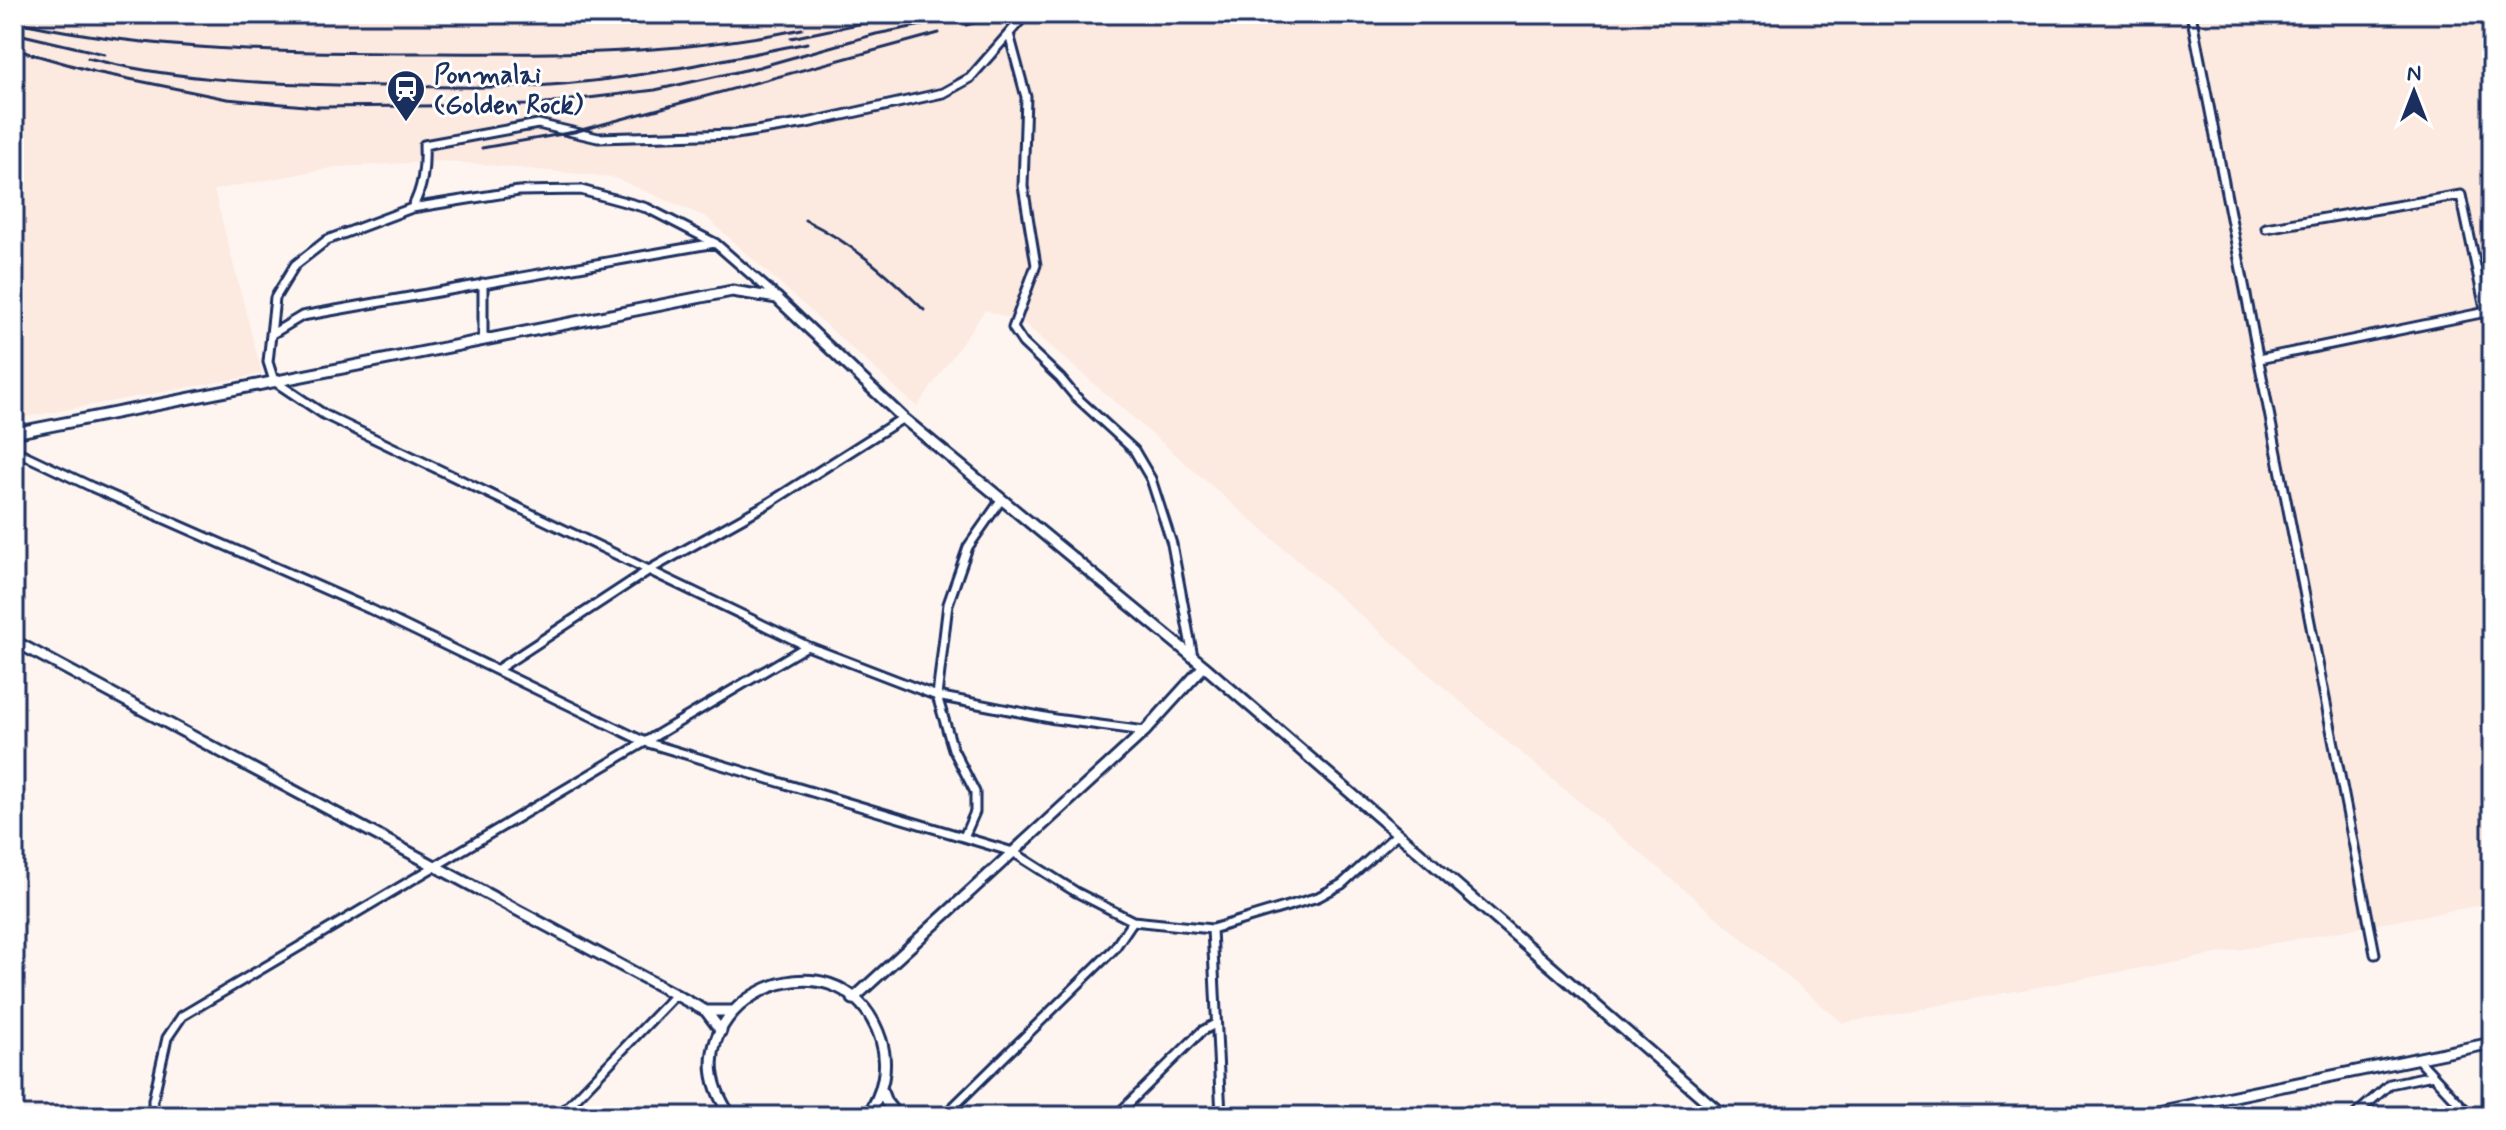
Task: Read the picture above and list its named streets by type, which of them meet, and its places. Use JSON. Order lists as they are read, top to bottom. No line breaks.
{"places":{"station":["Ponmalai (Golden Rock)"]},"north":"top"}
